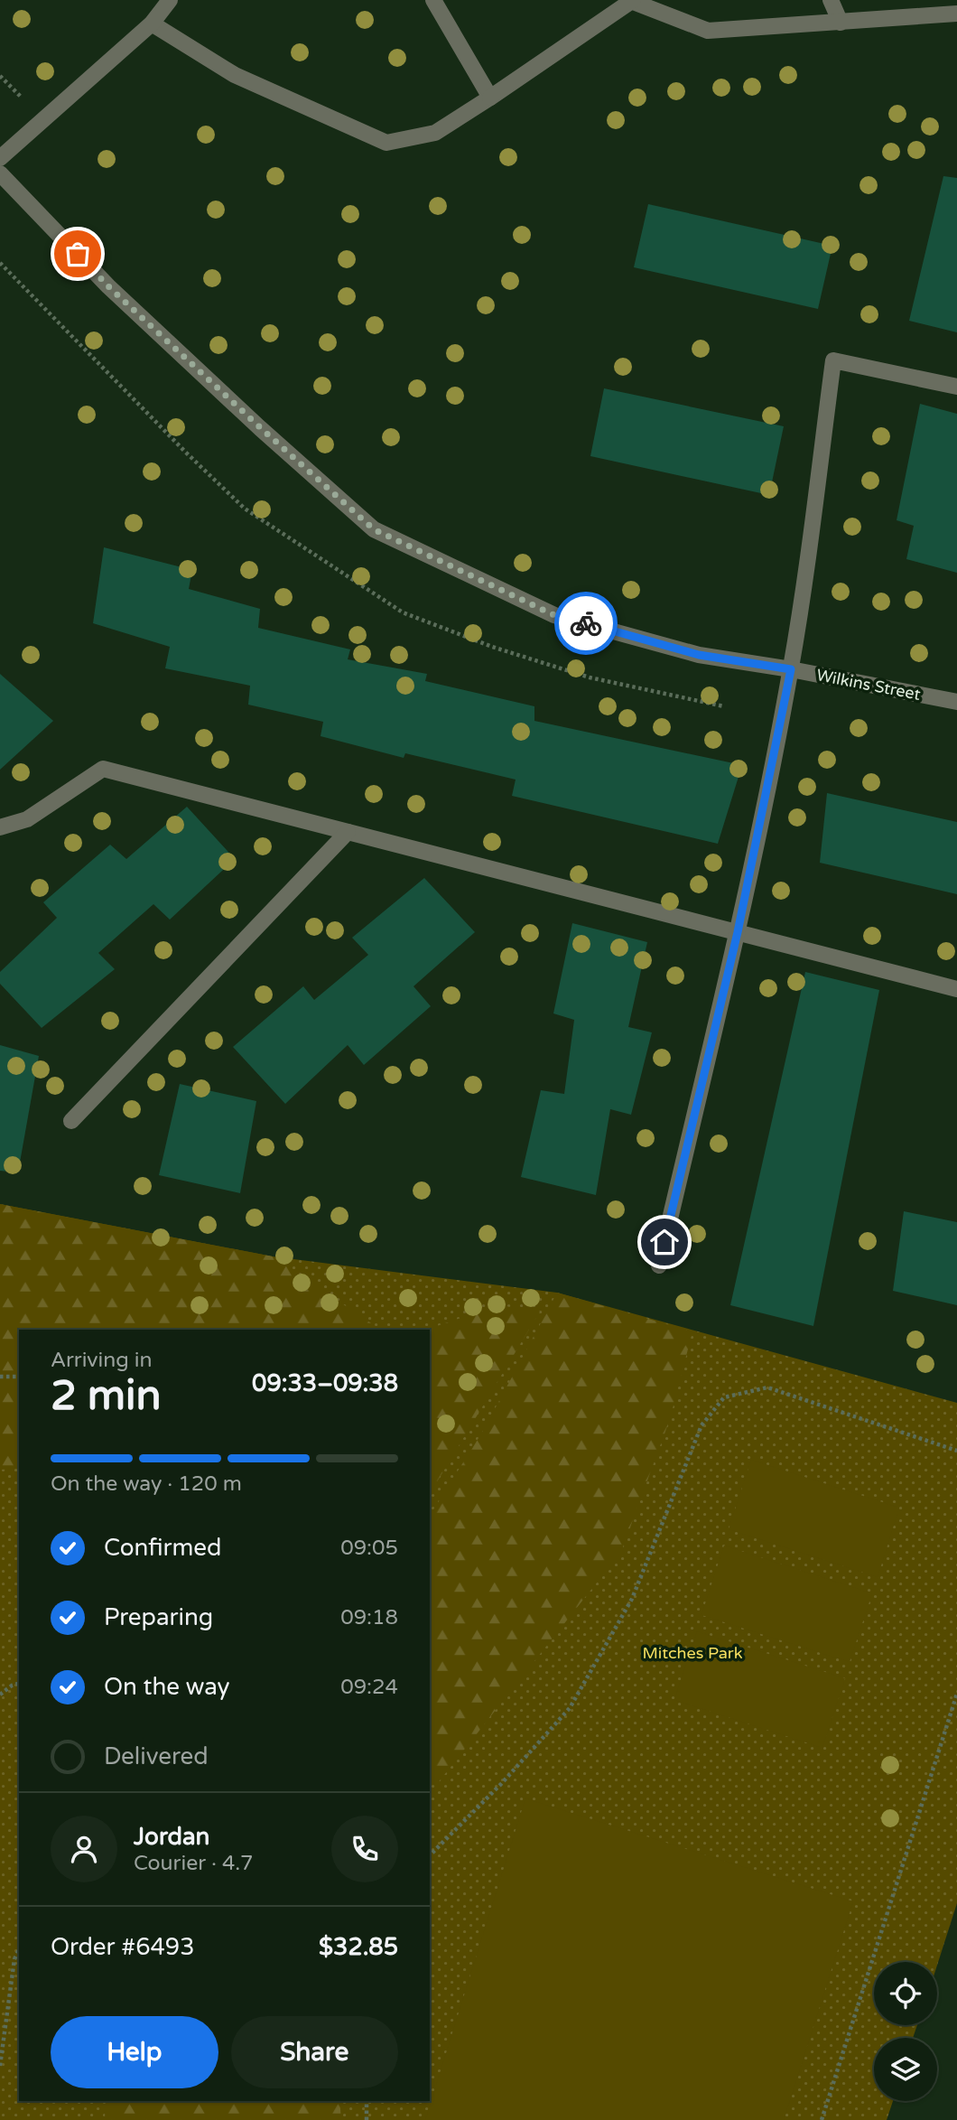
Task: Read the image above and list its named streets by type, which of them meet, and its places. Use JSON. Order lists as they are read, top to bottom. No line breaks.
{"streets":{"street":["Wilkins Street"]},"parks":["Mitches Park"],"page":{"heading":["2 min","Arriving in","09:33–09:38"],"panel":["Jordan","Courier · 4.7","Order #6493","$32.85"],"bar":"On the way · 120 m","list":[["Confirmed","09:05"],["Preparing","09:18"],["On the way","09:24"],"Delivered"],"buttons":["Help","Share"]}}
